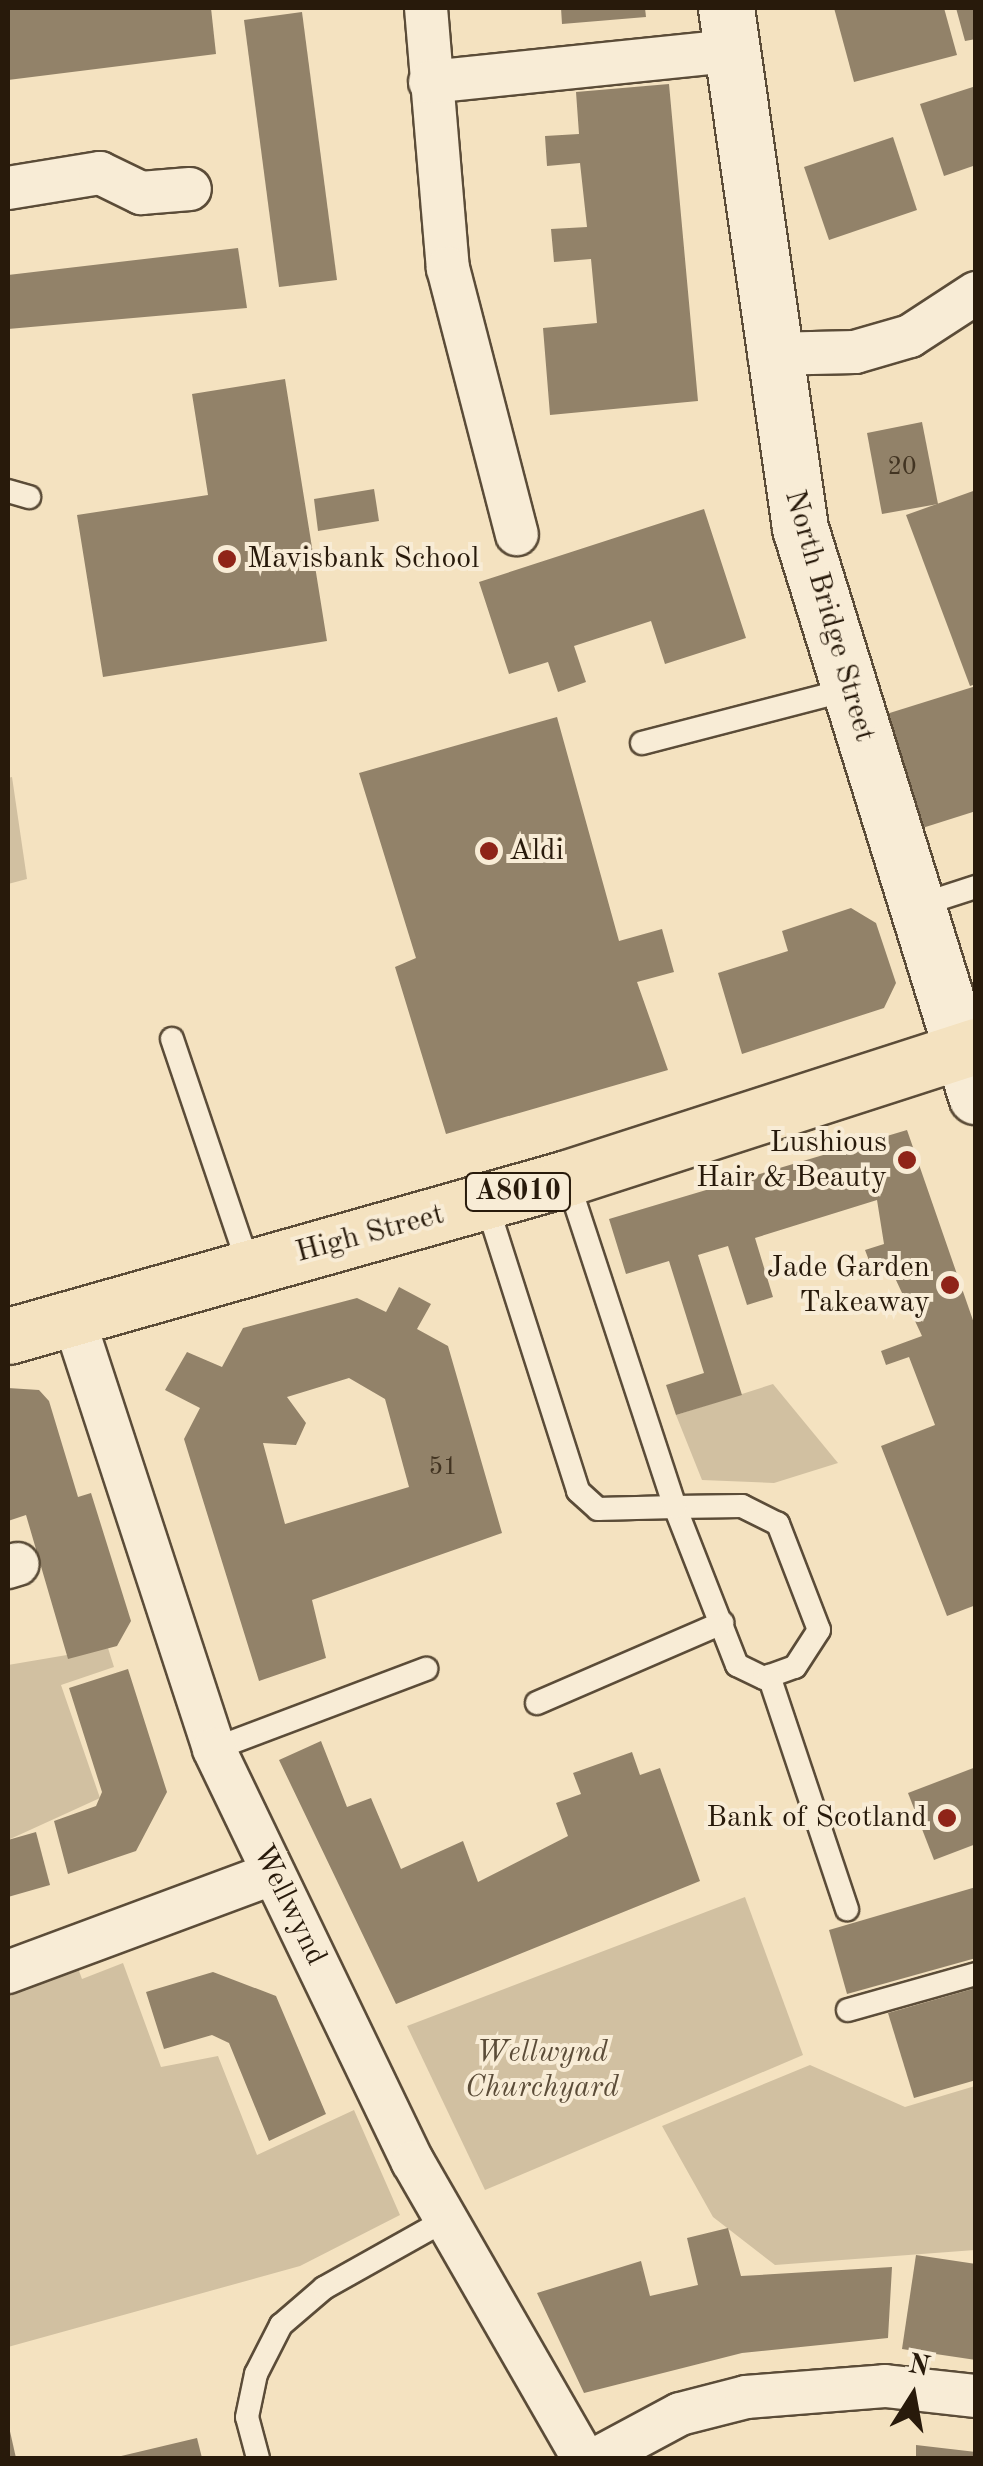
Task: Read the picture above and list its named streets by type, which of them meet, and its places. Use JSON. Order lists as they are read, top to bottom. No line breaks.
{"streets":{"main road":["North Bridge Street","A8010","High Street"],"street":["Wellwynd"]},"crossings":[["North Bridge Street","High Street"],["High Street","Wellwynd"]],"parks":["Wellwynd Churchyard"],"places":["Mavisbank School","Aldi","Lushious Hair & Beauty","Jade Garden Takeaway","Bank of Scotland"],"house_numbers":["20","51"],"north":"top"}
